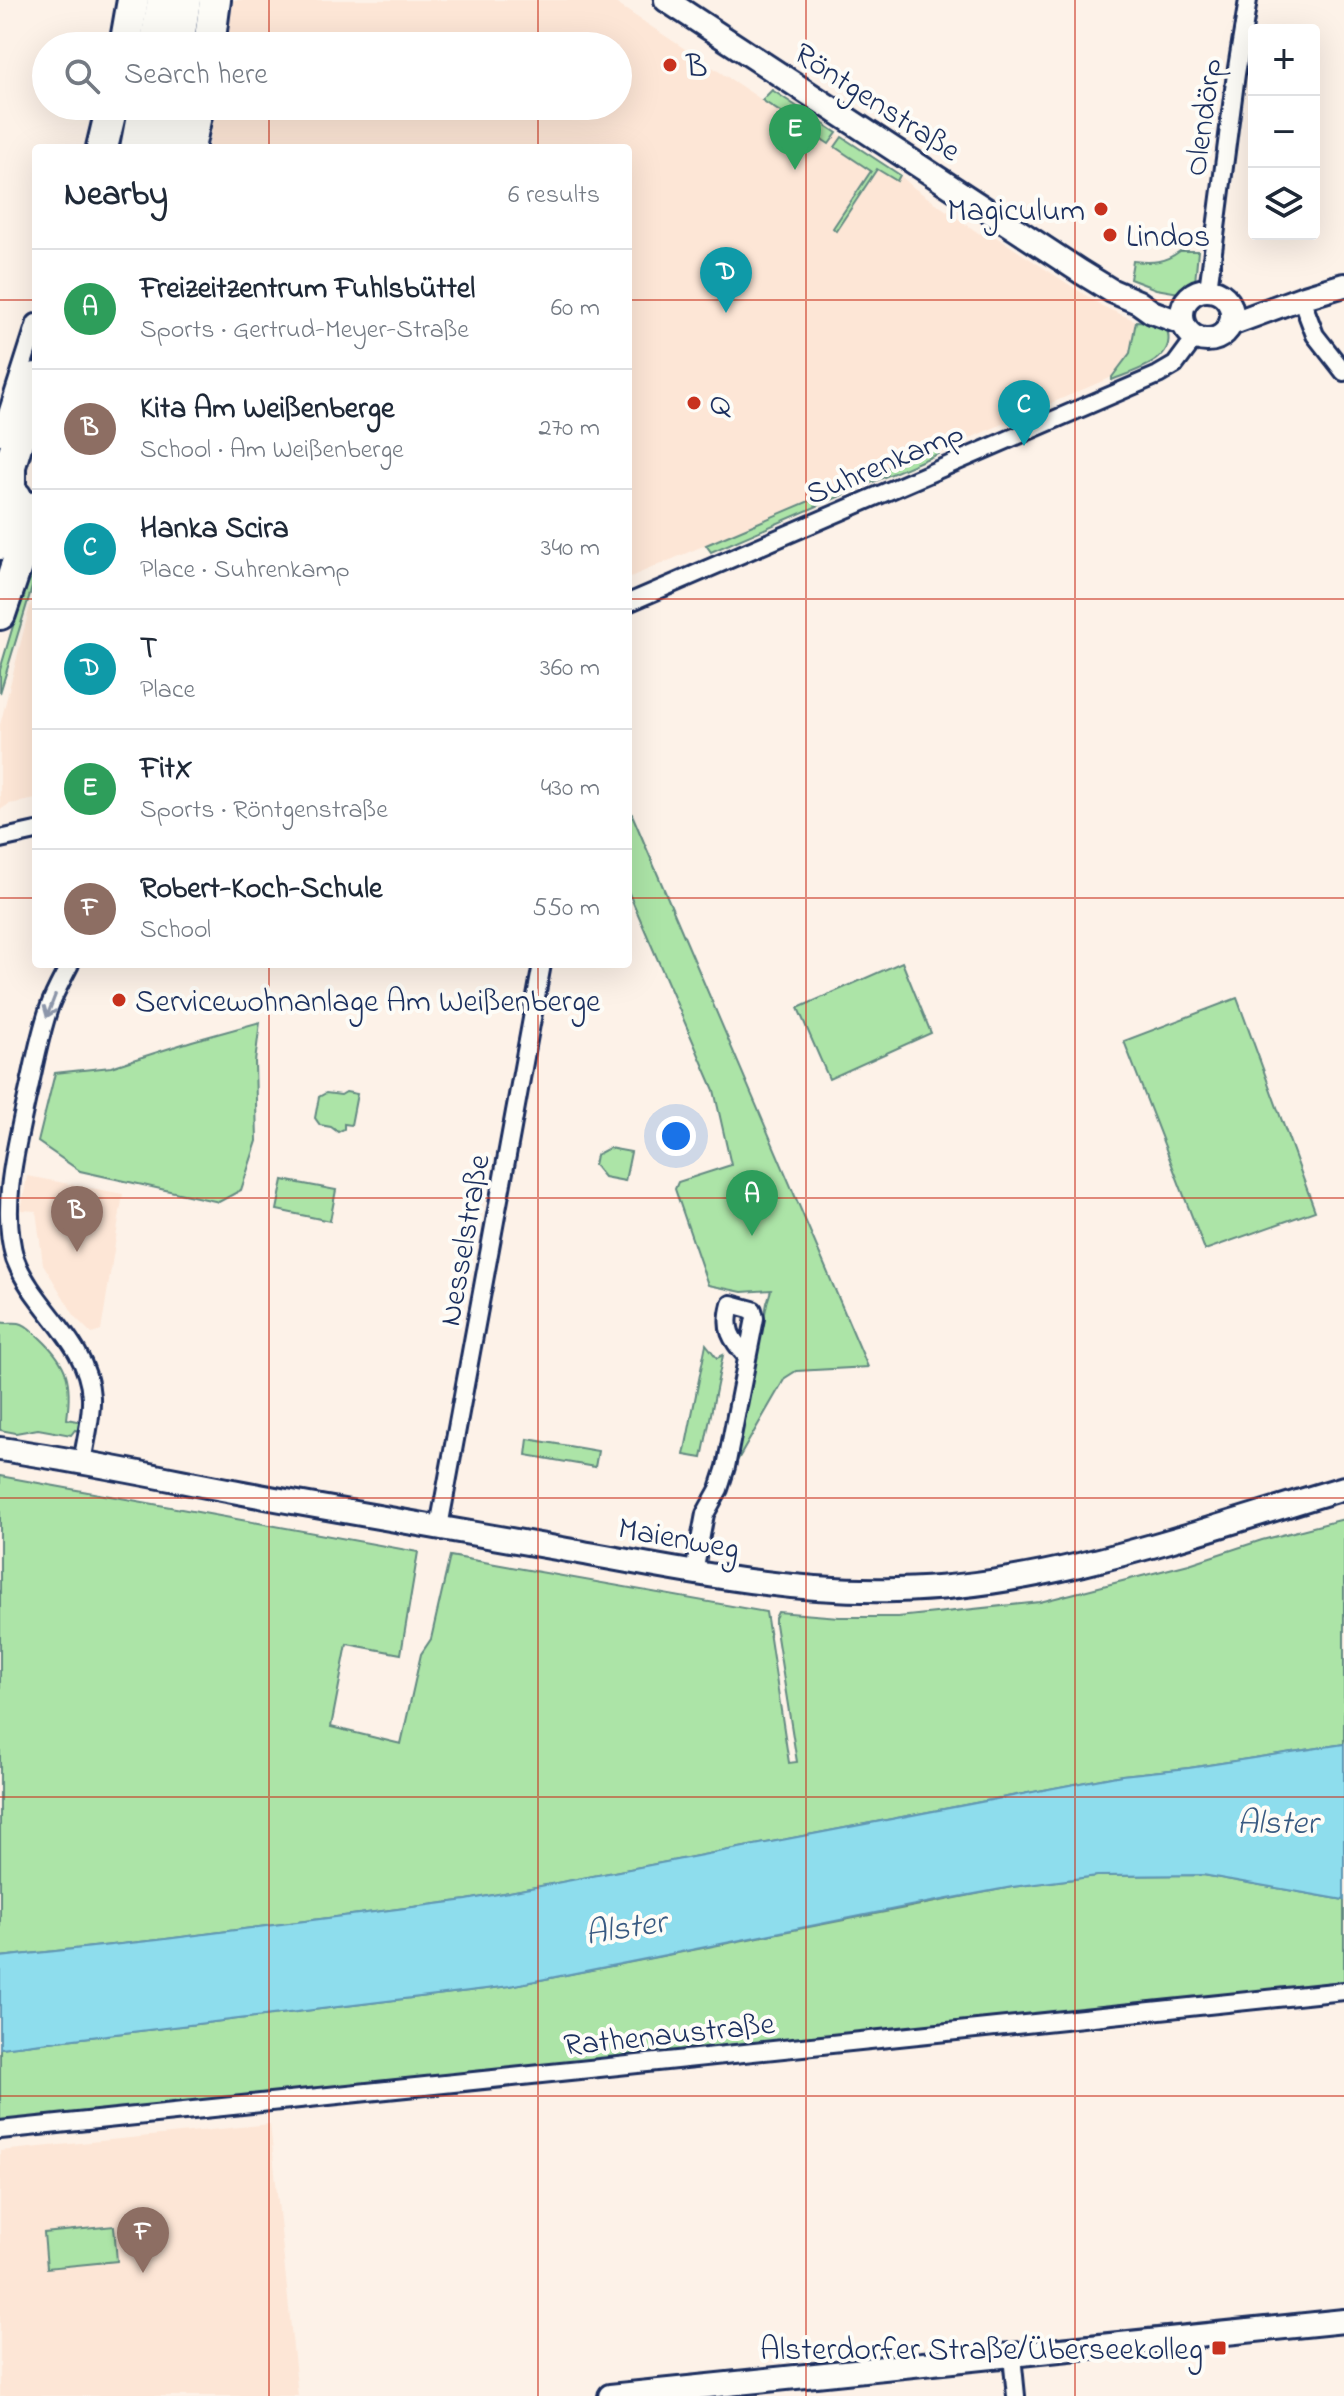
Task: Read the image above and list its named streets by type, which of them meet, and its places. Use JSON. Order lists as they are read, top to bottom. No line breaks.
{"streets":{"street":["Röntgenstraße","Olendörp","Suhrenkamp","Nesselstraße","Maienweg","Rathenaustraße"]},"crossings":[["Röntgenstraße","Olendörp"],["Röntgenstraße","Suhrenkamp"],["Olendörp","Suhrenkamp"],["Nesselstraße","Maienweg"]],"water":["Alster"],"places":{"other":["B","Magiculum","Lindos","Q","Servicewohnanlage Am Weißenberge"],"transit":["Alsterdorfer Straße/Überseekolleg"]},"page":{"map_buttons":["+","−"],"search":"Search here","pins":["E","D","C","A","B","F"],"heading":["Nearby","6 results"],"list":[{"mark":"A","name":"Freizeitzentrum Fuhlsbüttel","note":"Sports · Gertrud-Meyer-Straße","value":"60 m"},{"mark":"B","name":"Kita Am Weißenberge","note":"School · Am Weißenberge","value":"270 m"},{"mark":"C","name":"Hanka Scira","note":"Place · Suhrenkamp","value":"340 m"},{"mark":"D","name":"T","note":"Place","value":"360 m"},{"mark":"E","name":"FitX","note":"Sports · Röntgenstraße","value":"430 m"},{"mark":"F","name":"Robert-Koch-Schule","note":"School","value":"550 m"}]}}
